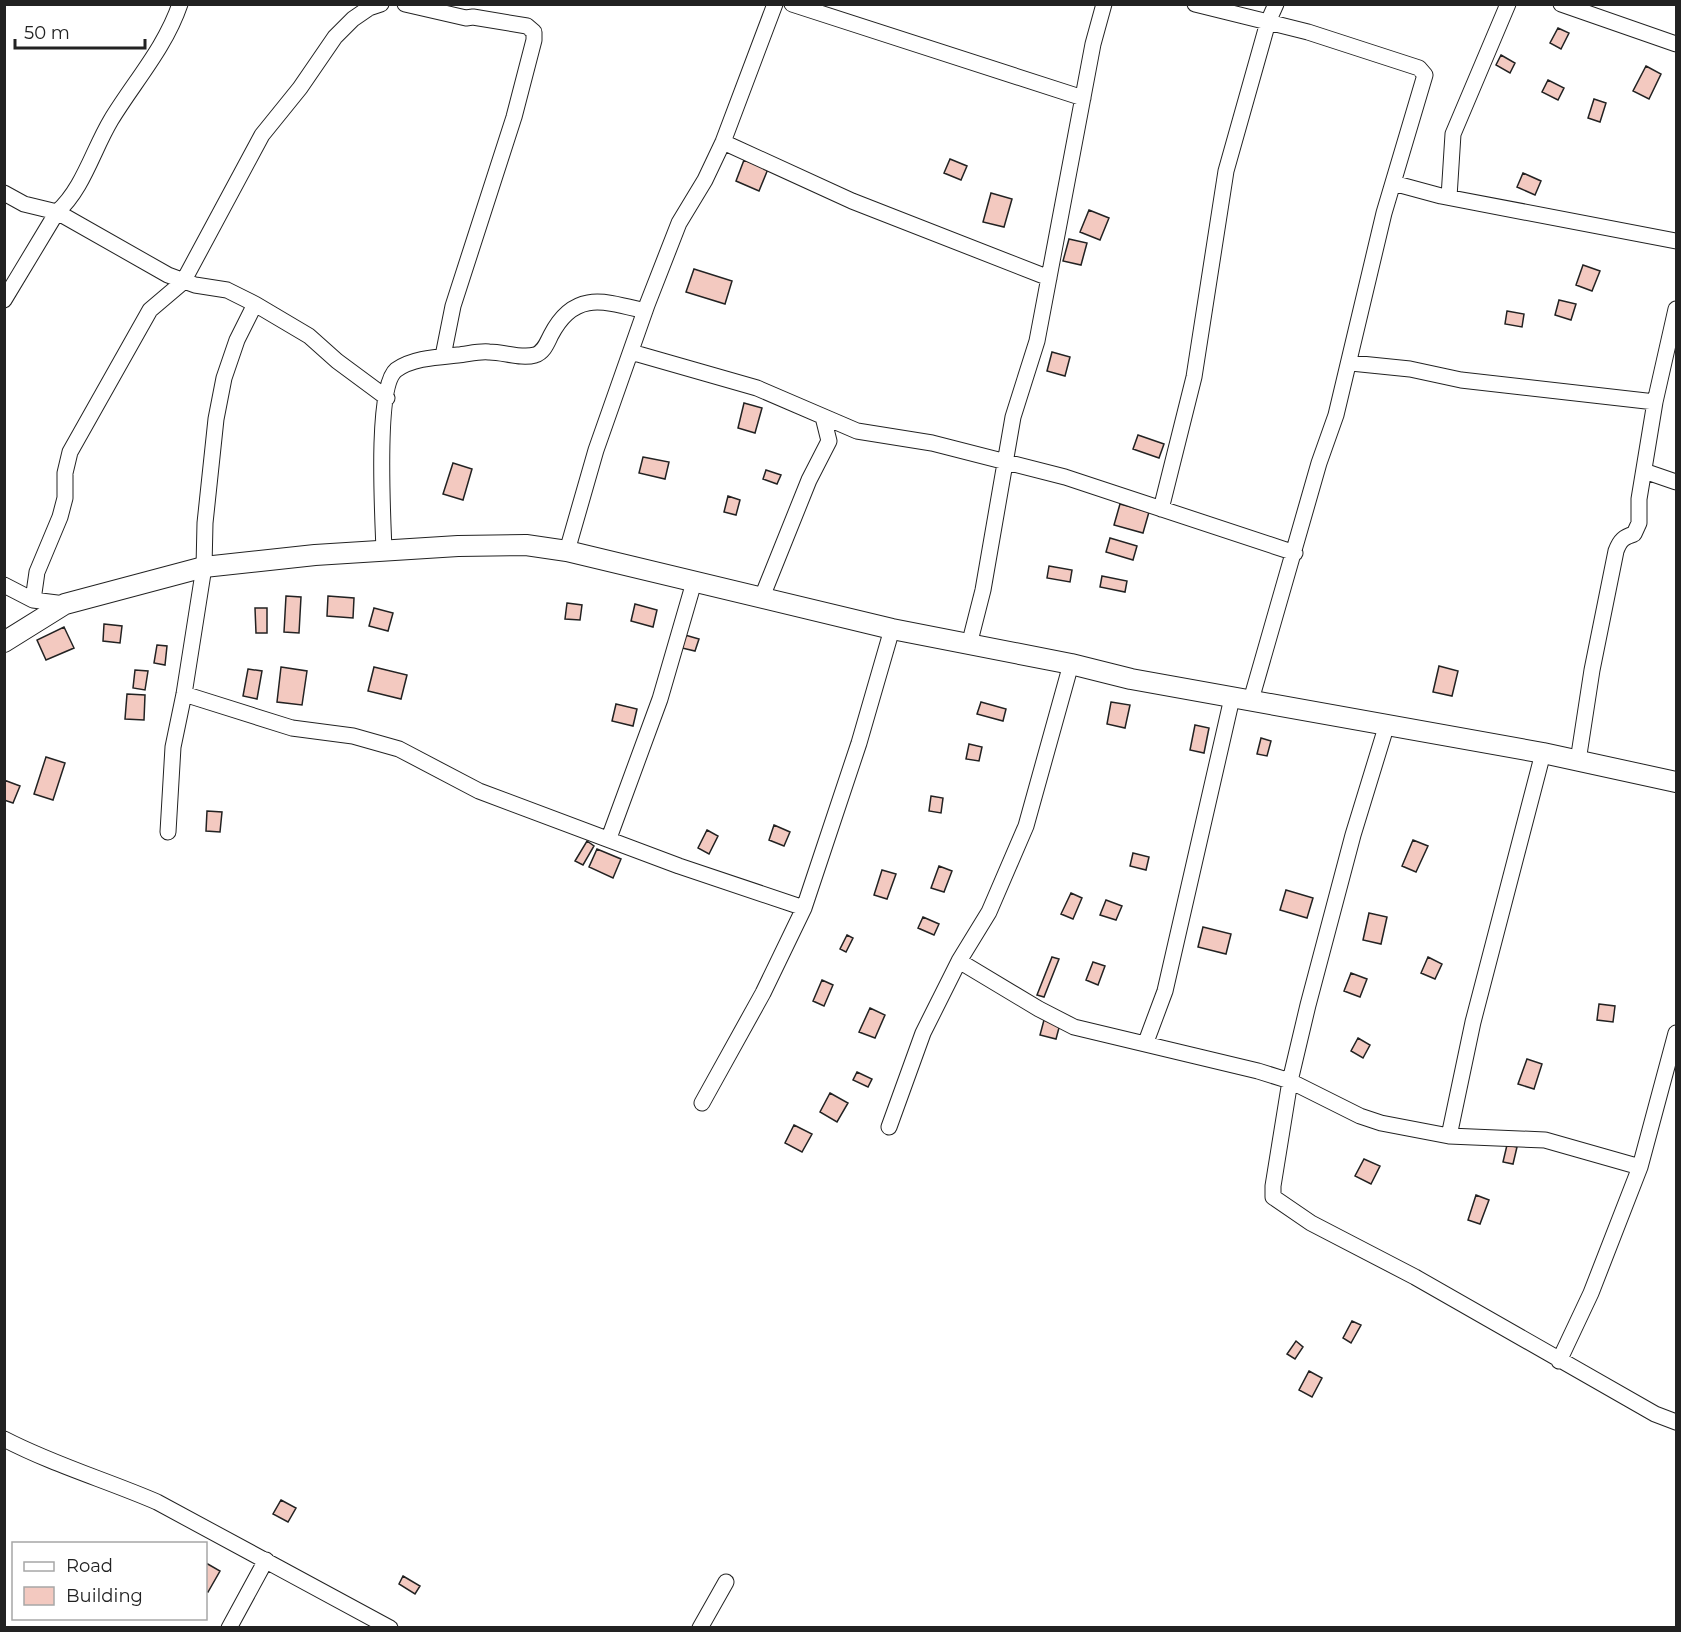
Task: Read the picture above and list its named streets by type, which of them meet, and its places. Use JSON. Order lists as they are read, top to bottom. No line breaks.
{"legend":["Road","Building"],"scale_bar":"50 m"}
